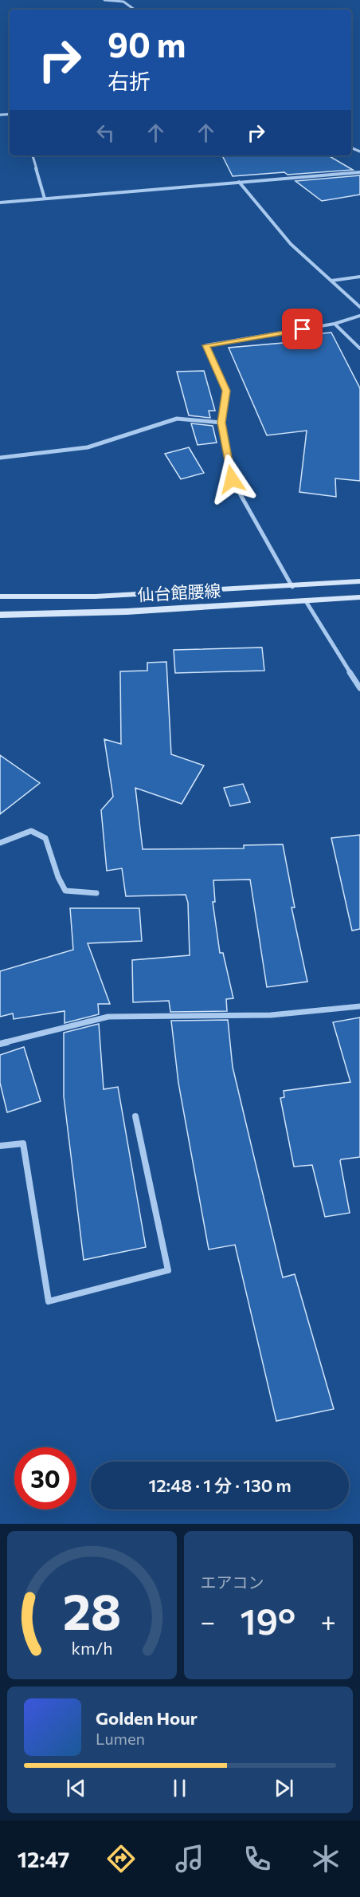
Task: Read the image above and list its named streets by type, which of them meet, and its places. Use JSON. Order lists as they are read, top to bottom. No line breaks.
{"streets":{"main road":["仙台館腰線"]},"page":{"turn":["90 m","右折"],"limit":"30","trip":"12:48 · 1 分 · 130 m","tile":"エアコン","heat":["−","19°","+"],"song":["Golden Hour","Lumen"],"tabs":"12:47","gauge":["28","km/h"]}}
